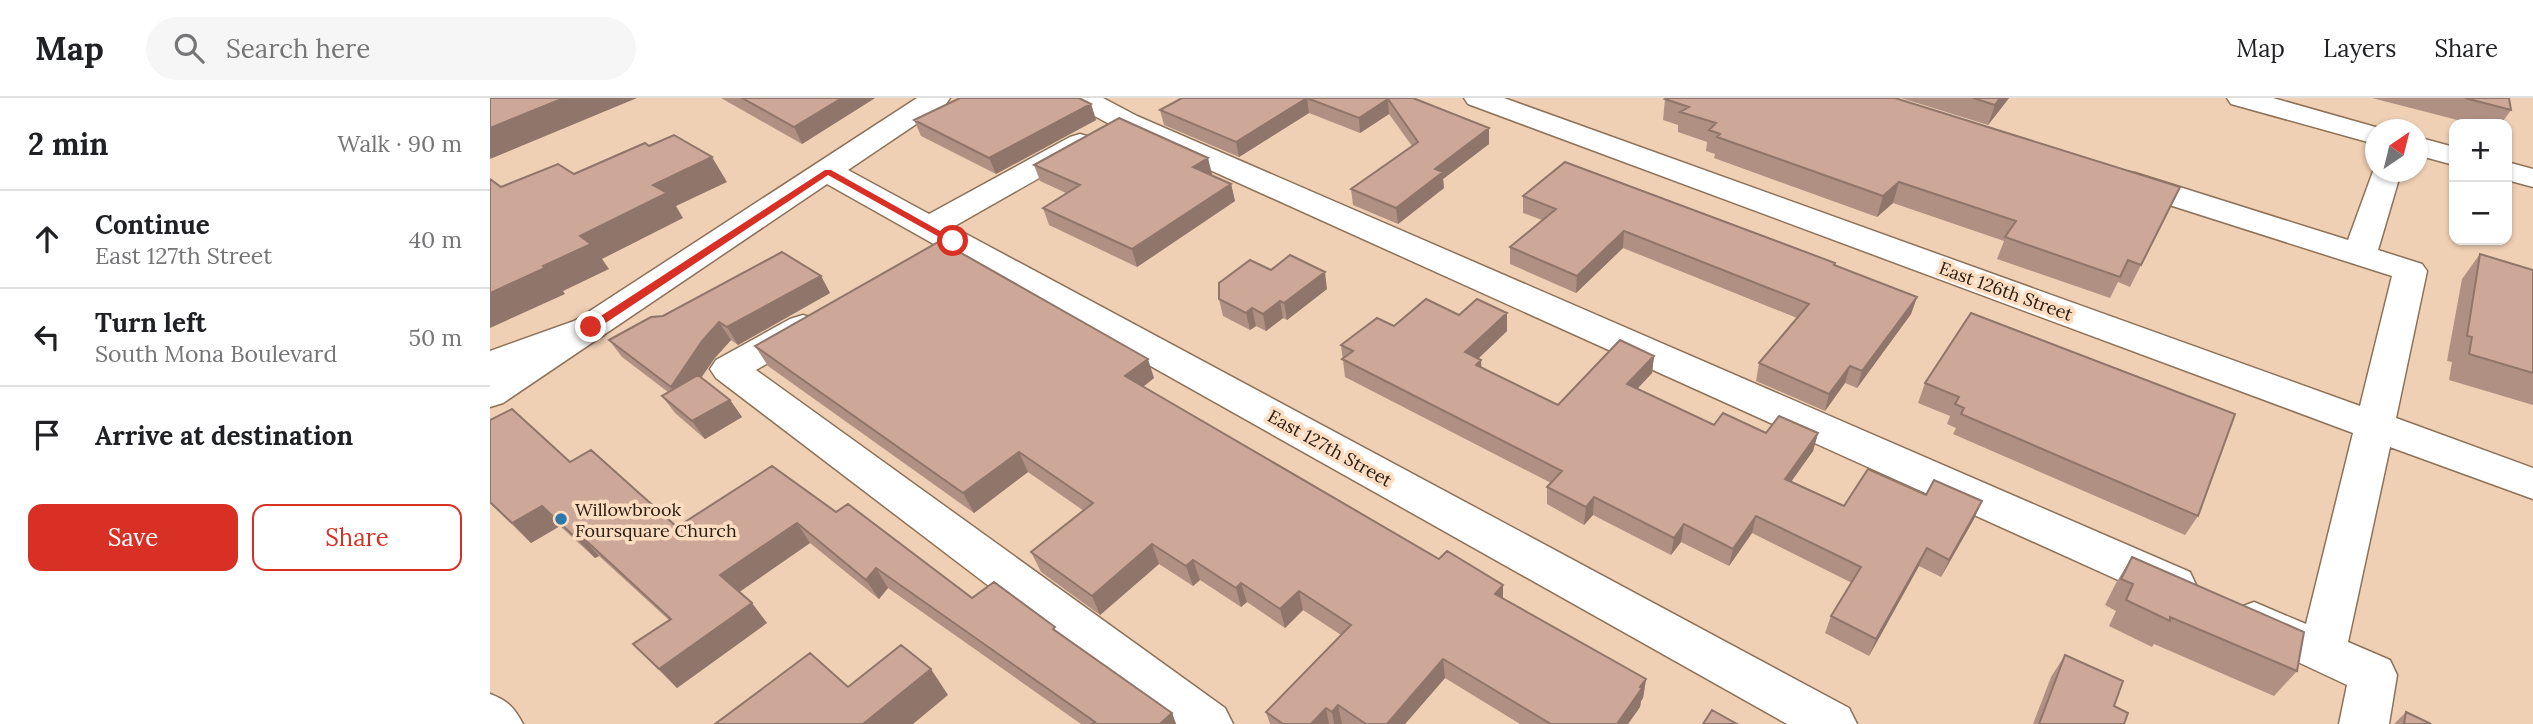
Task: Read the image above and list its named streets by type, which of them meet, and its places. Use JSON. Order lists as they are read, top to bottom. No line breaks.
{"streets":{"street":["East 126th Street","East 127th Street"]},"places":["Willowbrook Foursquare Church"],"north":"top right","page":{"header":"Map","search":"Search here","nav":["Map","Layers","Share"],"heading":["2 min","Walk · 90 m"],"map_buttons":["+","−"],"list":[["Continue","East 127th Street","40 m"],["Turn left","South Mona Boulevard","50 m"],"Arrive at destination"],"buttons":["Save","Share"]}}
